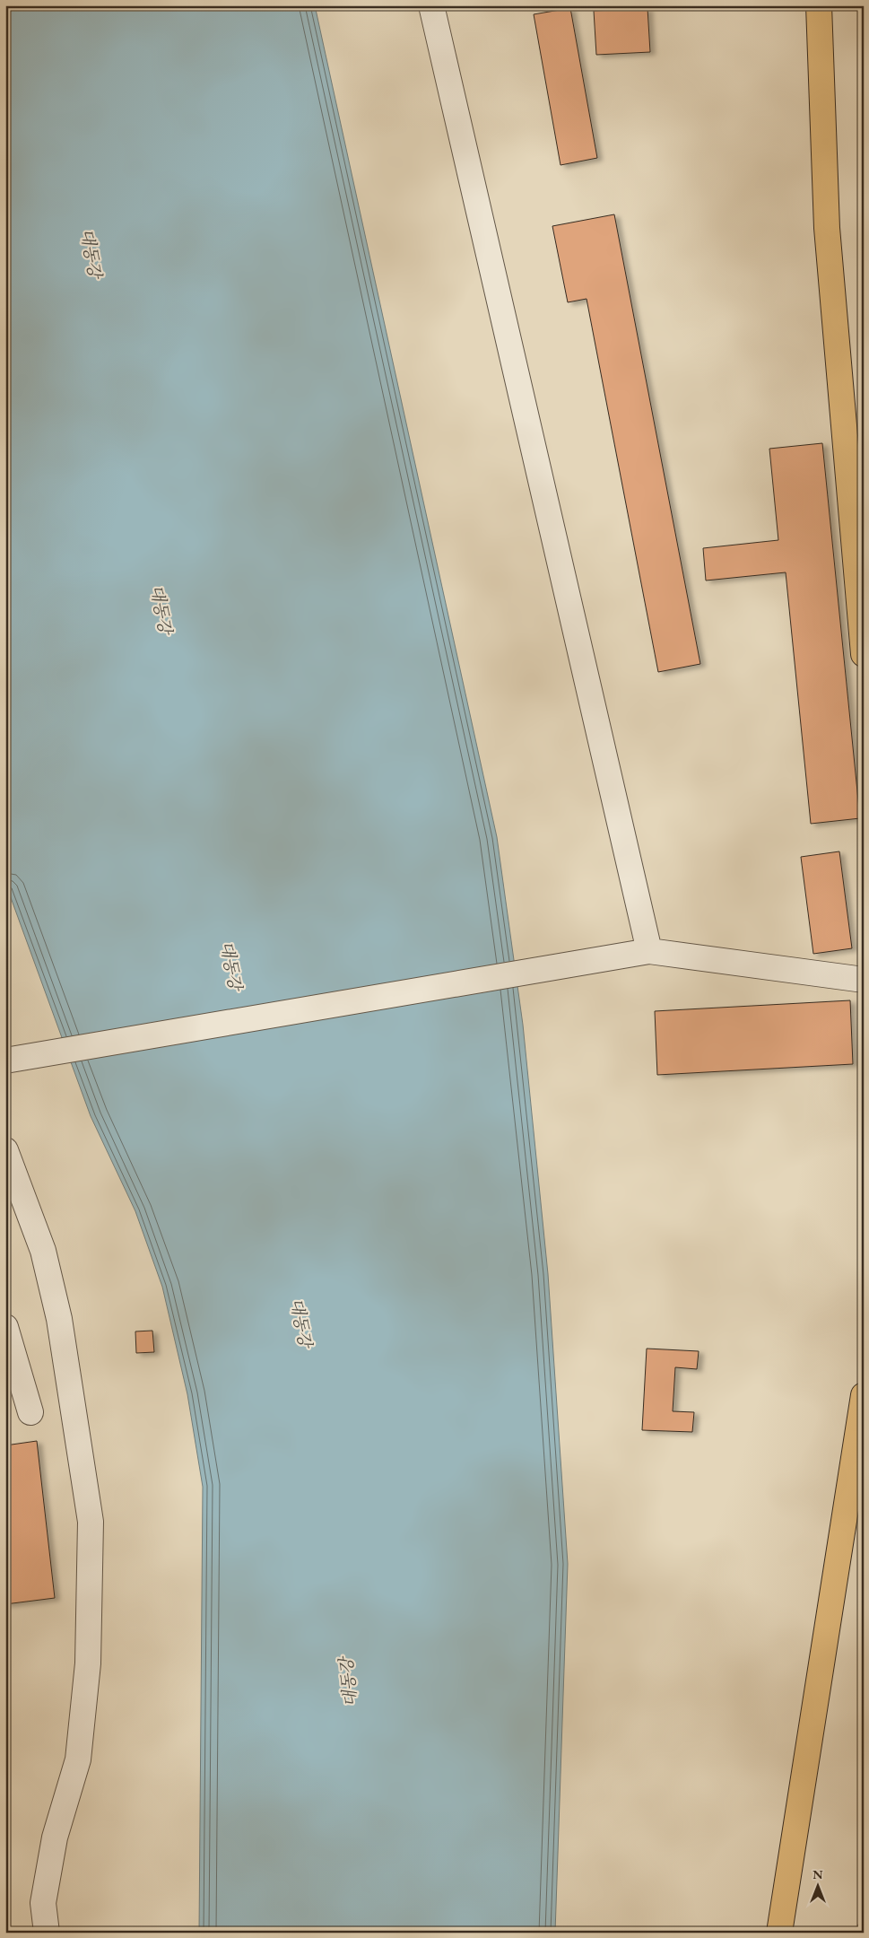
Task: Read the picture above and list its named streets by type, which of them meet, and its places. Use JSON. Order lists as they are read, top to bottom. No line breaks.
{"water":["대동강"],"north":"top"}
